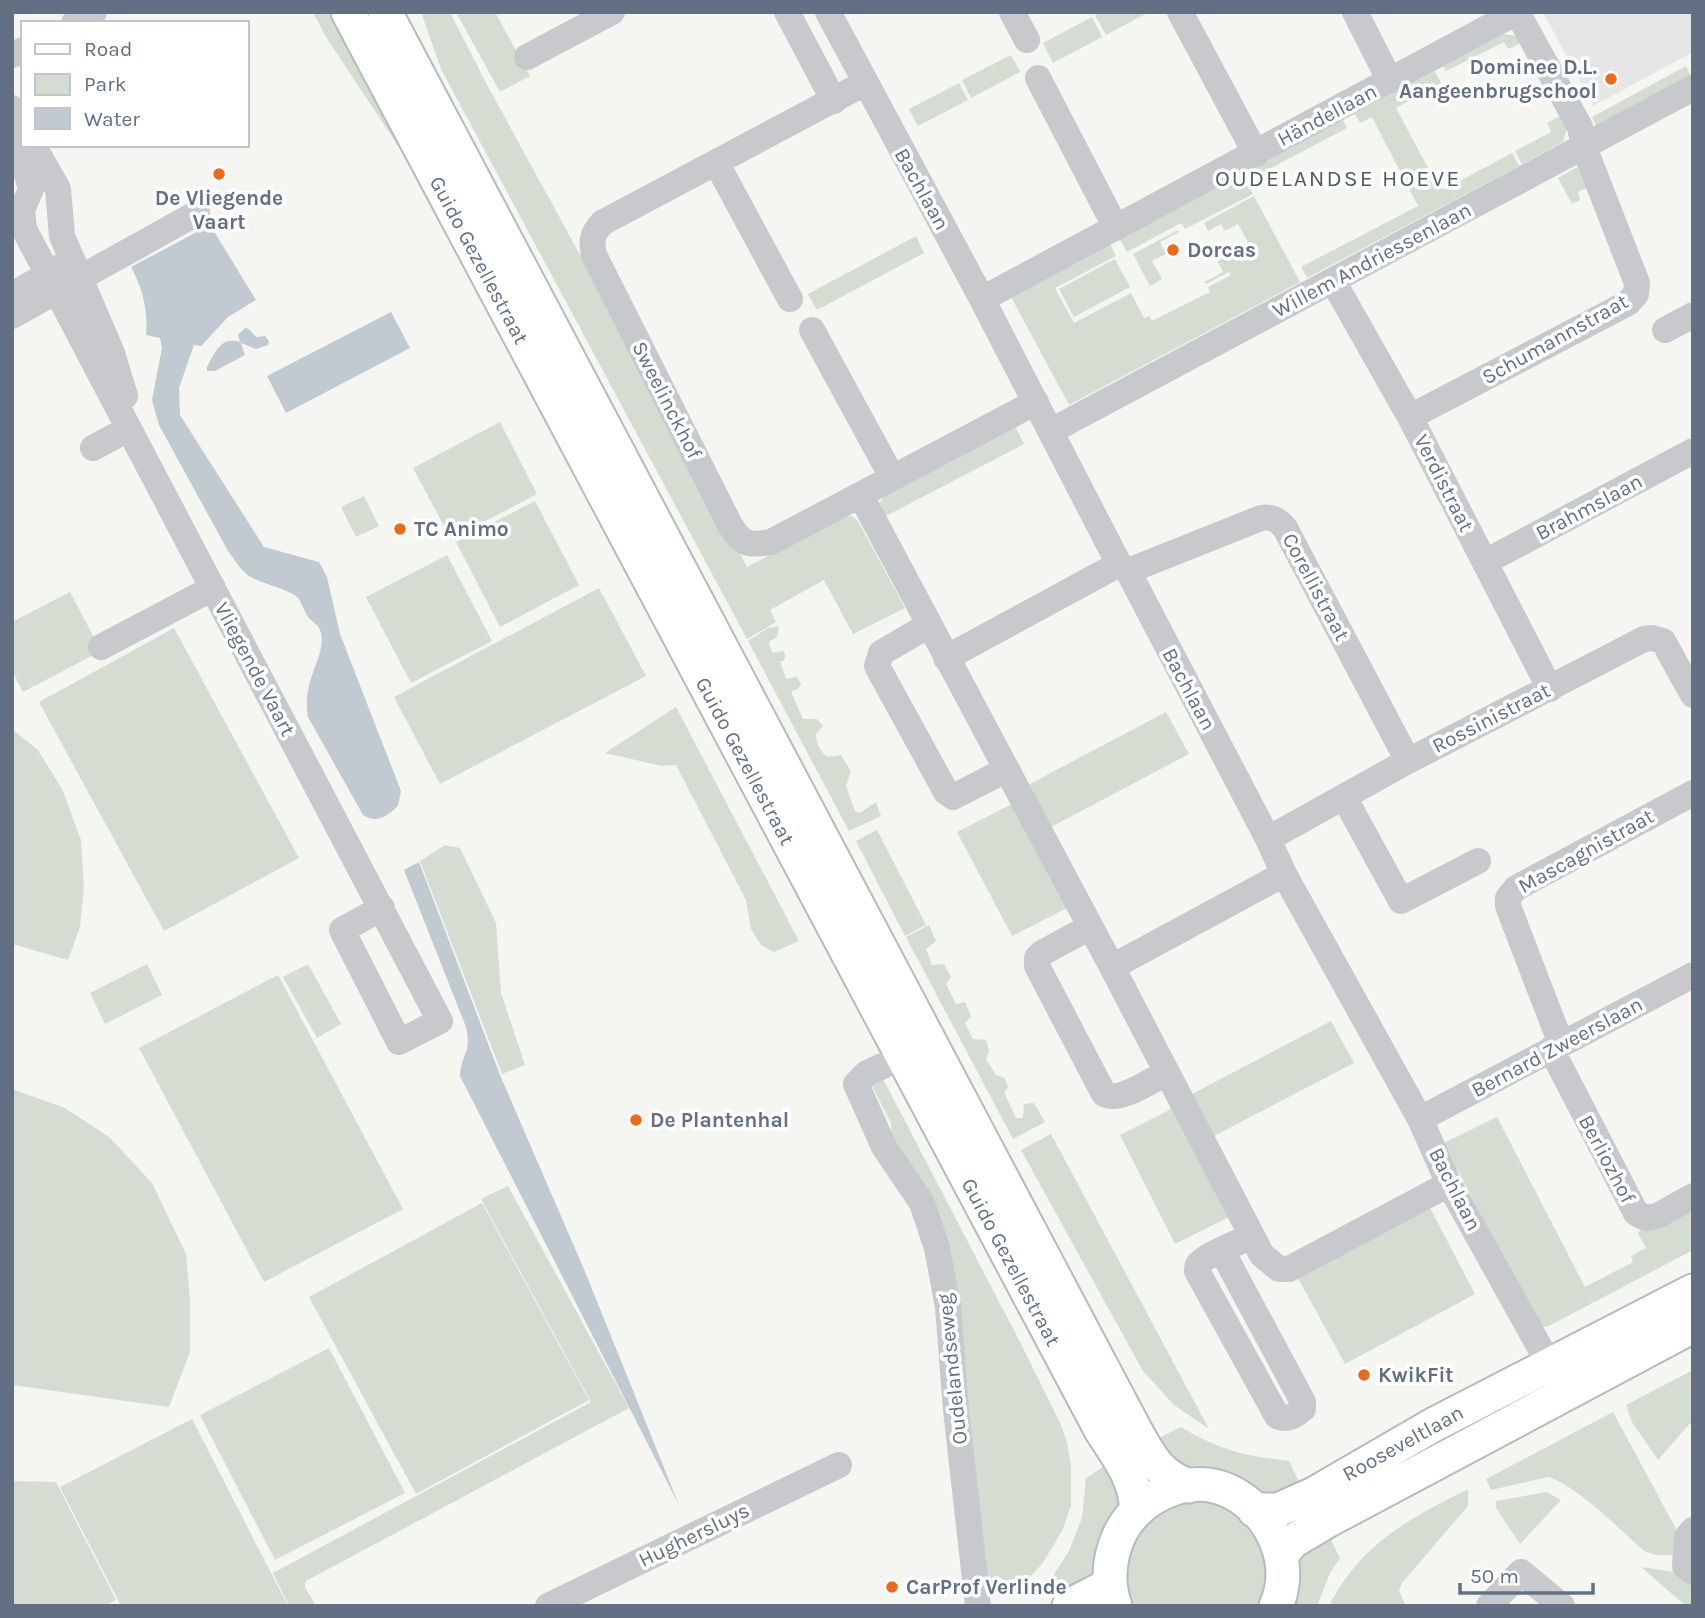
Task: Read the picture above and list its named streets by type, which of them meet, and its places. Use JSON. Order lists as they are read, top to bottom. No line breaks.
{"streets":{"main road":["Guido Gezellestraat","Rooseveltlaan"],"street":["Händellaan","Bachlaan","Willem Andriessenlaan","Schumannstraat","Sweelinckhof","Verdistraat","Brahmslaan","Corellistraat","Vliegende Vaart","Rossinistraat","Mascagnistraat","Bernard Zweerslaan","Berliozhof","Oudelandseweg","Hughersluys"]},"crossings":[["Händellaan","Bachlaan"],["Händellaan","Schumannstraat"],["Bachlaan","Willem Andriessenlaan"],["Bachlaan","Sweelinckhof"],["Bachlaan","Corellistraat"],["Bachlaan","Rossinistraat"],["Bachlaan","Bernard Zweerslaan"],["Bachlaan","Rooseveltlaan"],["Willem Andriessenlaan","Schumannstraat"],["Willem Andriessenlaan","Verdistraat"],["Schumannstraat","Verdistraat"],["Verdistraat","Brahmslaan"],["Verdistraat","Rossinistraat"],["Corellistraat","Rossinistraat"],["Mascagnistraat","Bernard Zweerslaan"],["Mascagnistraat","Berliozhof"],["Bernard Zweerslaan","Berliozhof"]],"districts":["OUDELANDSE HOEVE"],"places":["Dominee D.L. Aangeenbrugschool","De Vliegende Vaart","Dorcas","TC Animo","De Plantenhal","KwikFit","CarProf Verlinde"],"legend":["Road","Park","Water"],"scale_bar":"50 m"}
